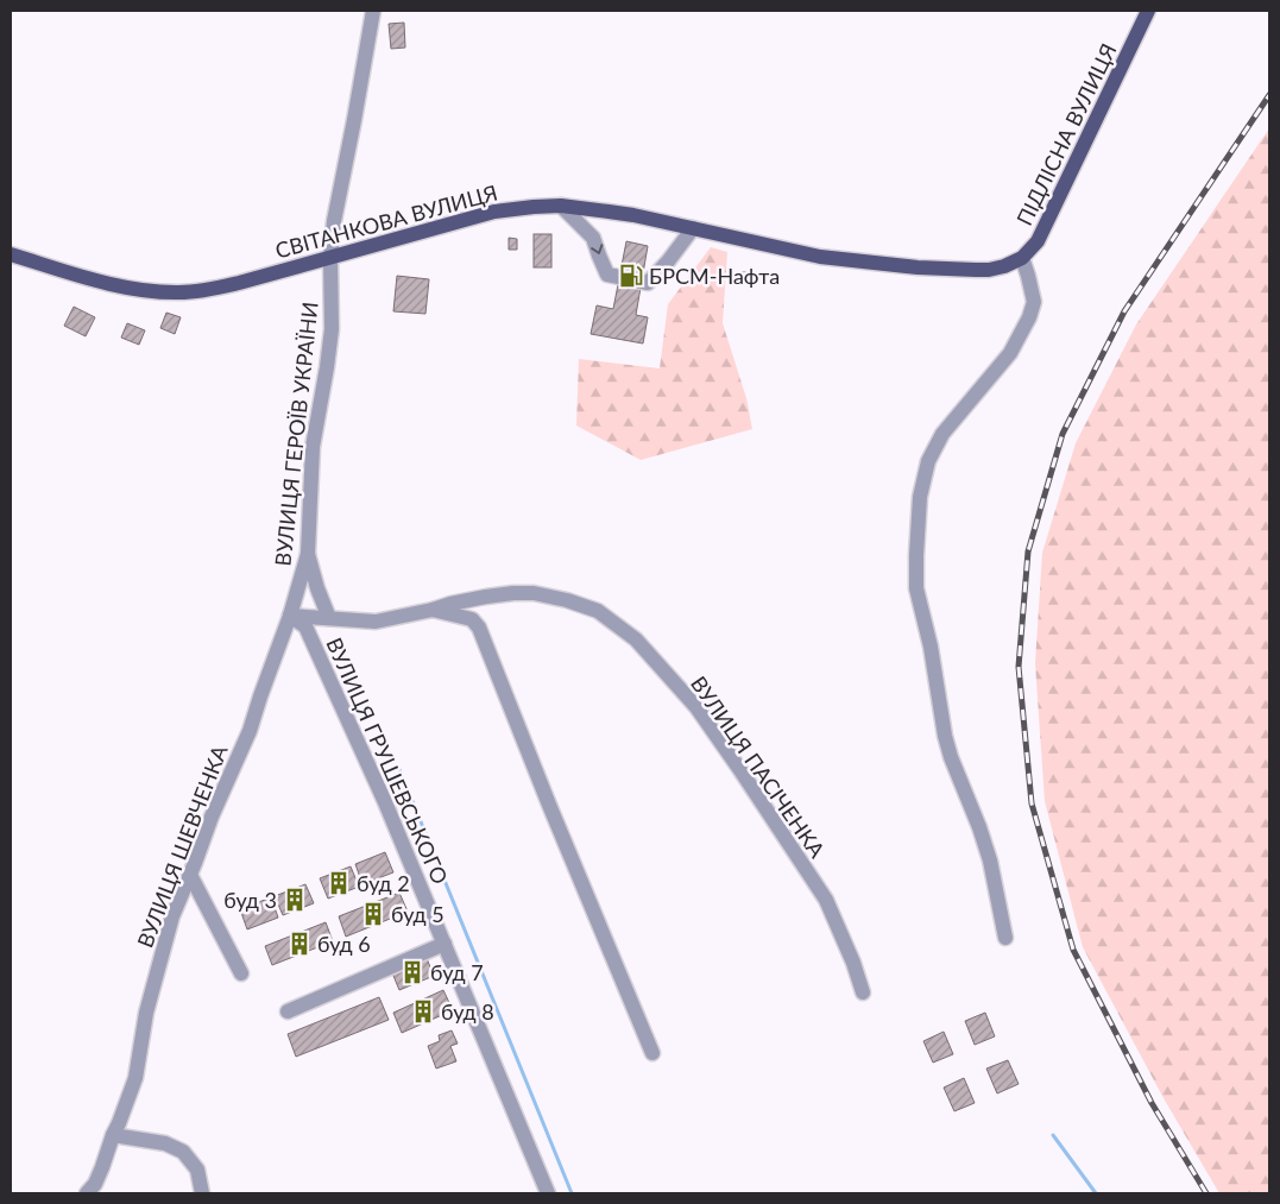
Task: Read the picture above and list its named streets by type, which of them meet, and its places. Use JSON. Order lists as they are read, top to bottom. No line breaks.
{"streets":{"main road":["ПІДЛІСНА ВУЛИЦЯ","СВІТАНКОВА ВУЛИЦЯ"],"street":["ВУЛИЦЯ ГЕРОЇВ УКРАЇНИ","ВУЛИЦЯ ГРУШЕВСЬКОГО","ВУЛИЦЯ ПАСІЧЕНКА","ВУЛИЦЯ ШЕВЧЕНКА"]},"crossings":[["ПІДЛІСНА ВУЛИЦЯ","СВІТАНКОВА ВУЛИЦЯ"],["СВІТАНКОВА ВУЛИЦЯ","ВУЛИЦЯ ГЕРОЇВ УКРАЇНИ"],["ВУЛИЦЯ ГЕРОЇВ УКРАЇНИ","ВУЛИЦЯ ГРУШЕВСЬКОГО"],["ВУЛИЦЯ ГЕРОЇВ УКРАЇНИ","ВУЛИЦЯ ПАСІЧЕНКА"],["ВУЛИЦЯ ГЕРОЇВ УКРАЇНИ","ВУЛИЦЯ ШЕВЧЕНКА"],["ВУЛИЦЯ ГРУШЕВСЬКОГО","ВУЛИЦЯ ПАСІЧЕНКА"],["ВУЛИЦЯ ГРУШЕВСЬКОГО","ВУЛИЦЯ ШЕВЧЕНКА"],["ВУЛИЦЯ ПАСІЧЕНКА","ВУЛИЦЯ ШЕВЧЕНКА"]],"places":{"fuel station":["БРСМ-Нафта"],"building":["буд 2","буд 3","буд 5","буд 6","буд 7","буд 8"]}}
